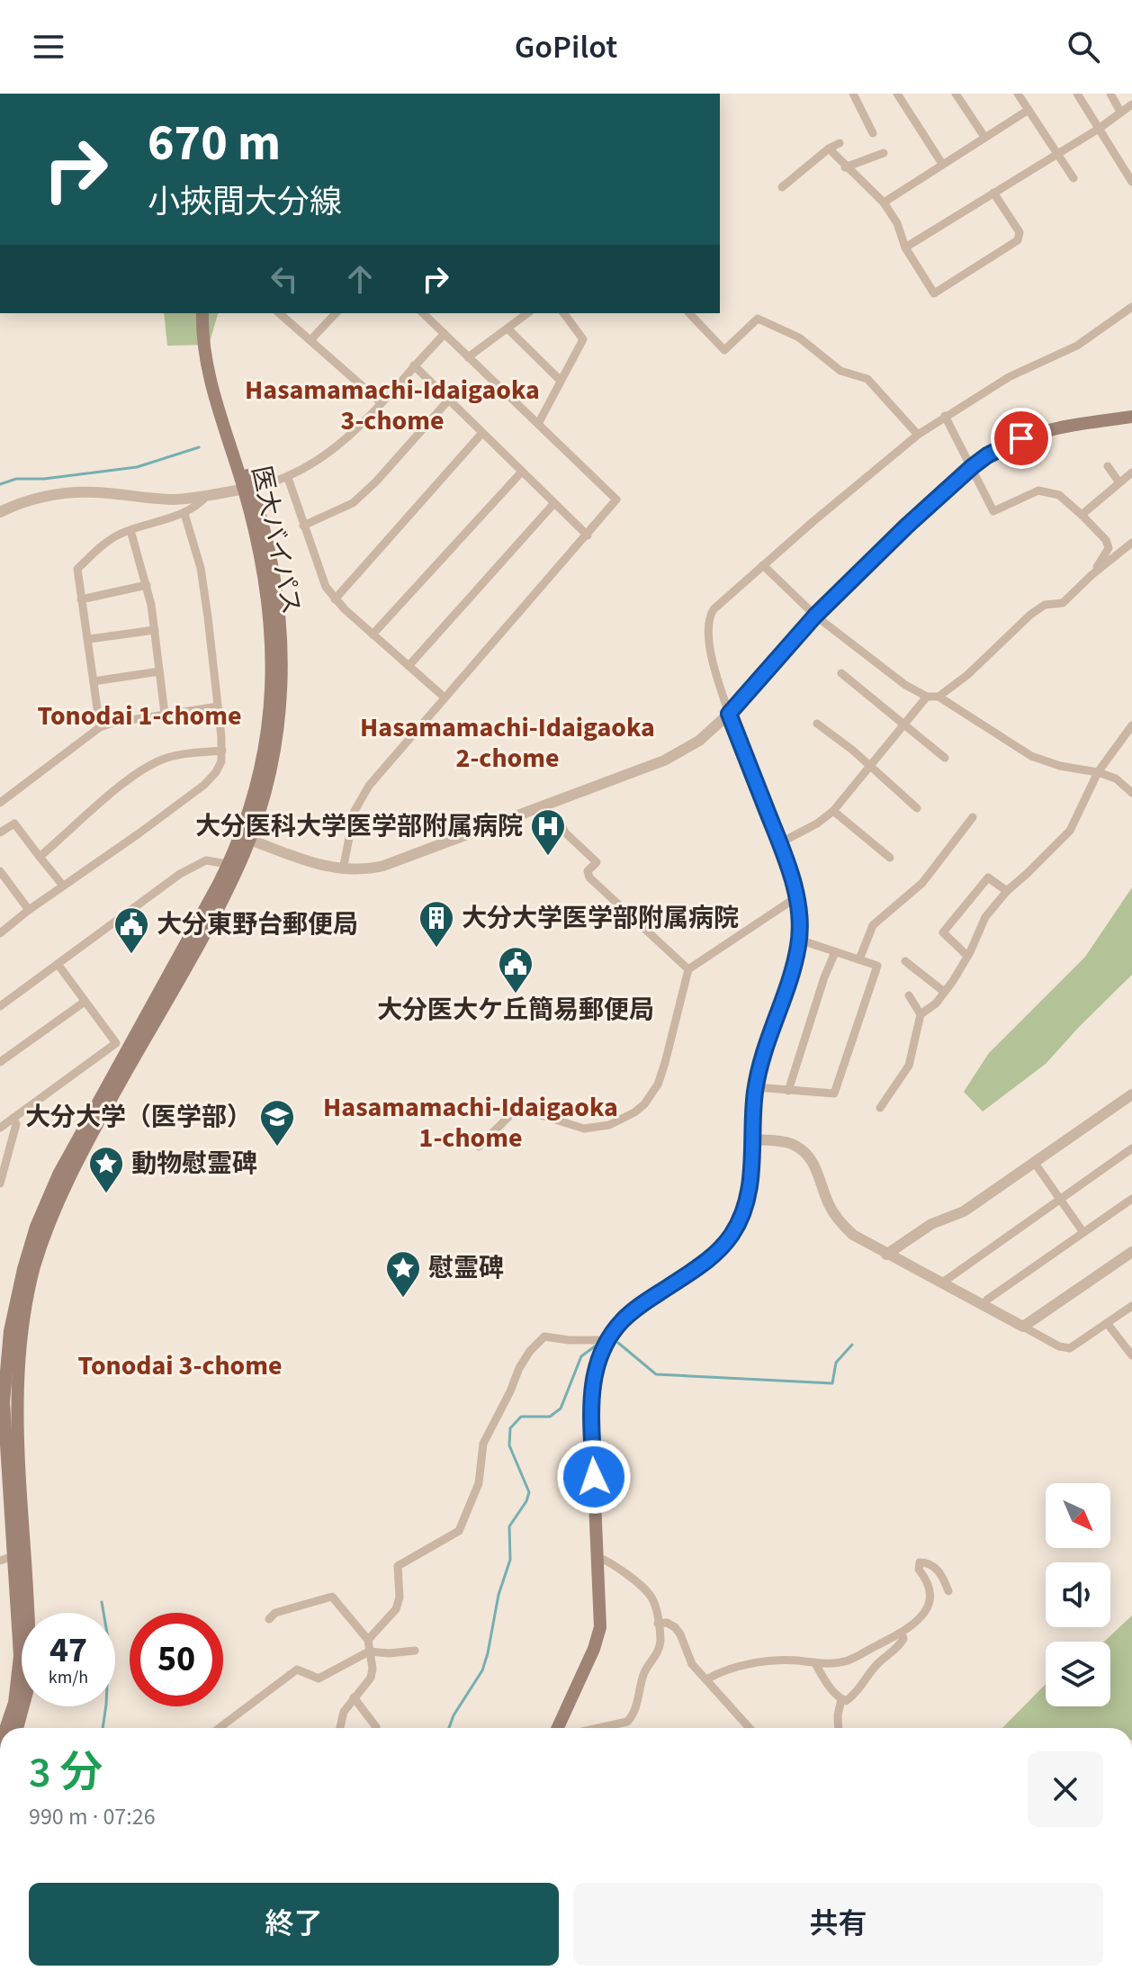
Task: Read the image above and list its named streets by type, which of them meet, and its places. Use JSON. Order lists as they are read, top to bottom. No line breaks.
{"streets":{"main road":["医大バイパス"]},"districts":["Hasamamachi-Idaigaoka 3-chome","Tonodai 1-chome","Hasamamachi-Idaigaoka 2-chome","Hasamamachi-Idaigaoka 1-chome","Tonodai 3-chome"],"places":{"hospital":["大分医科大学医学部附属病院"],"building":["大分大学医学部附属病院"],"public building":["大分東野台郵便局","大分医大ケ丘簡易郵便局"],"school or university":["大分大学（医学部）"],"place":["動物慰霊碑","慰霊碑"]},"north":"bottom right","page":{"header":"GoPilot","turn":["670 m","小挾間大分線"],"speed":"47 km/h","limit":"50","heading":["3 分","990 m · 07:26"],"buttons":["終了","共有"]}}
